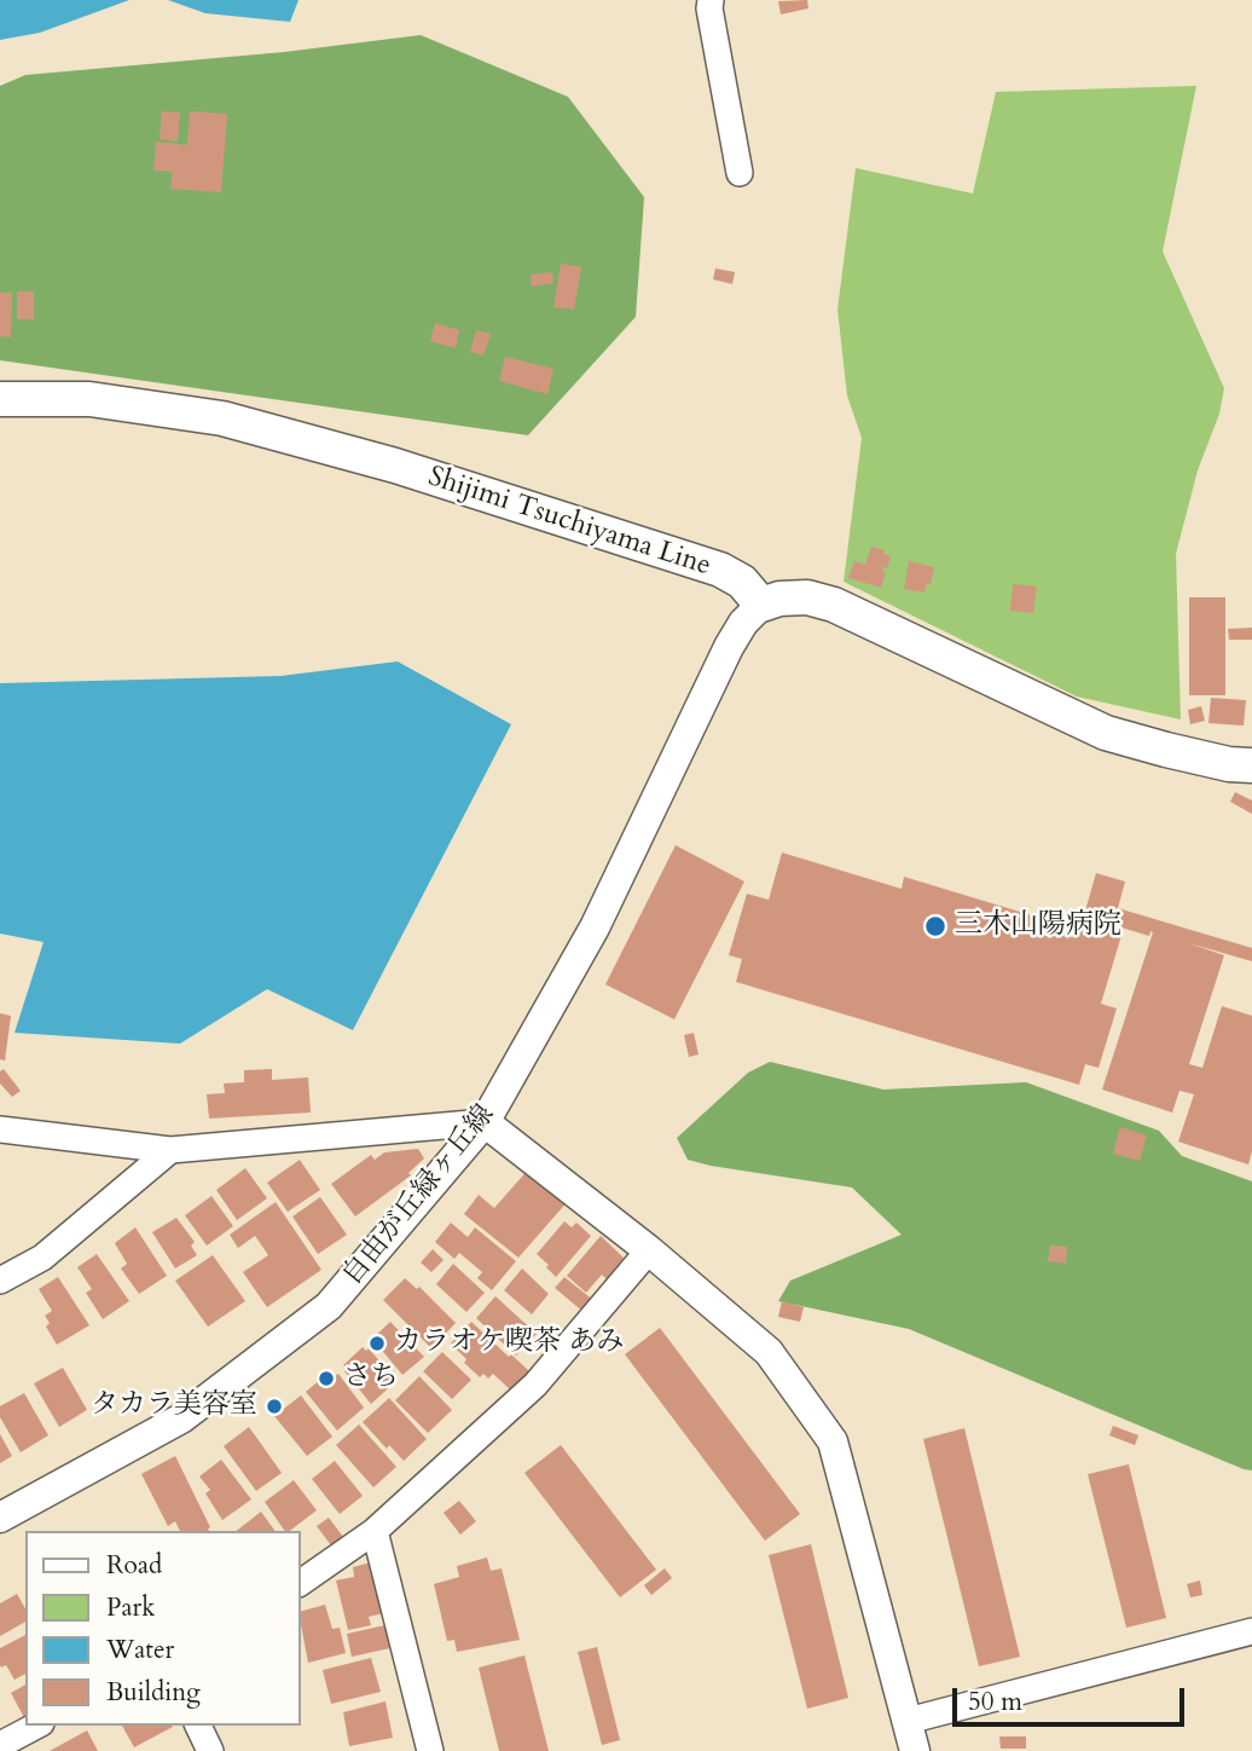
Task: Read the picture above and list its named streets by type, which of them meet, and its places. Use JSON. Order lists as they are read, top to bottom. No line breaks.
{"streets":{"main road":["Shijimi Tsuchiyama Line"],"street":["自由が丘緑ヶ丘線"]},"crossings":[["Shijimi Tsuchiyama Line","自由が丘緑ヶ丘線"]],"places":["三木山陽病院","カラオケ喫茶 あみ","さち","タカラ美容室"],"legend":["Road","Park","Water","Building"],"scale_bar":"50 m"}
